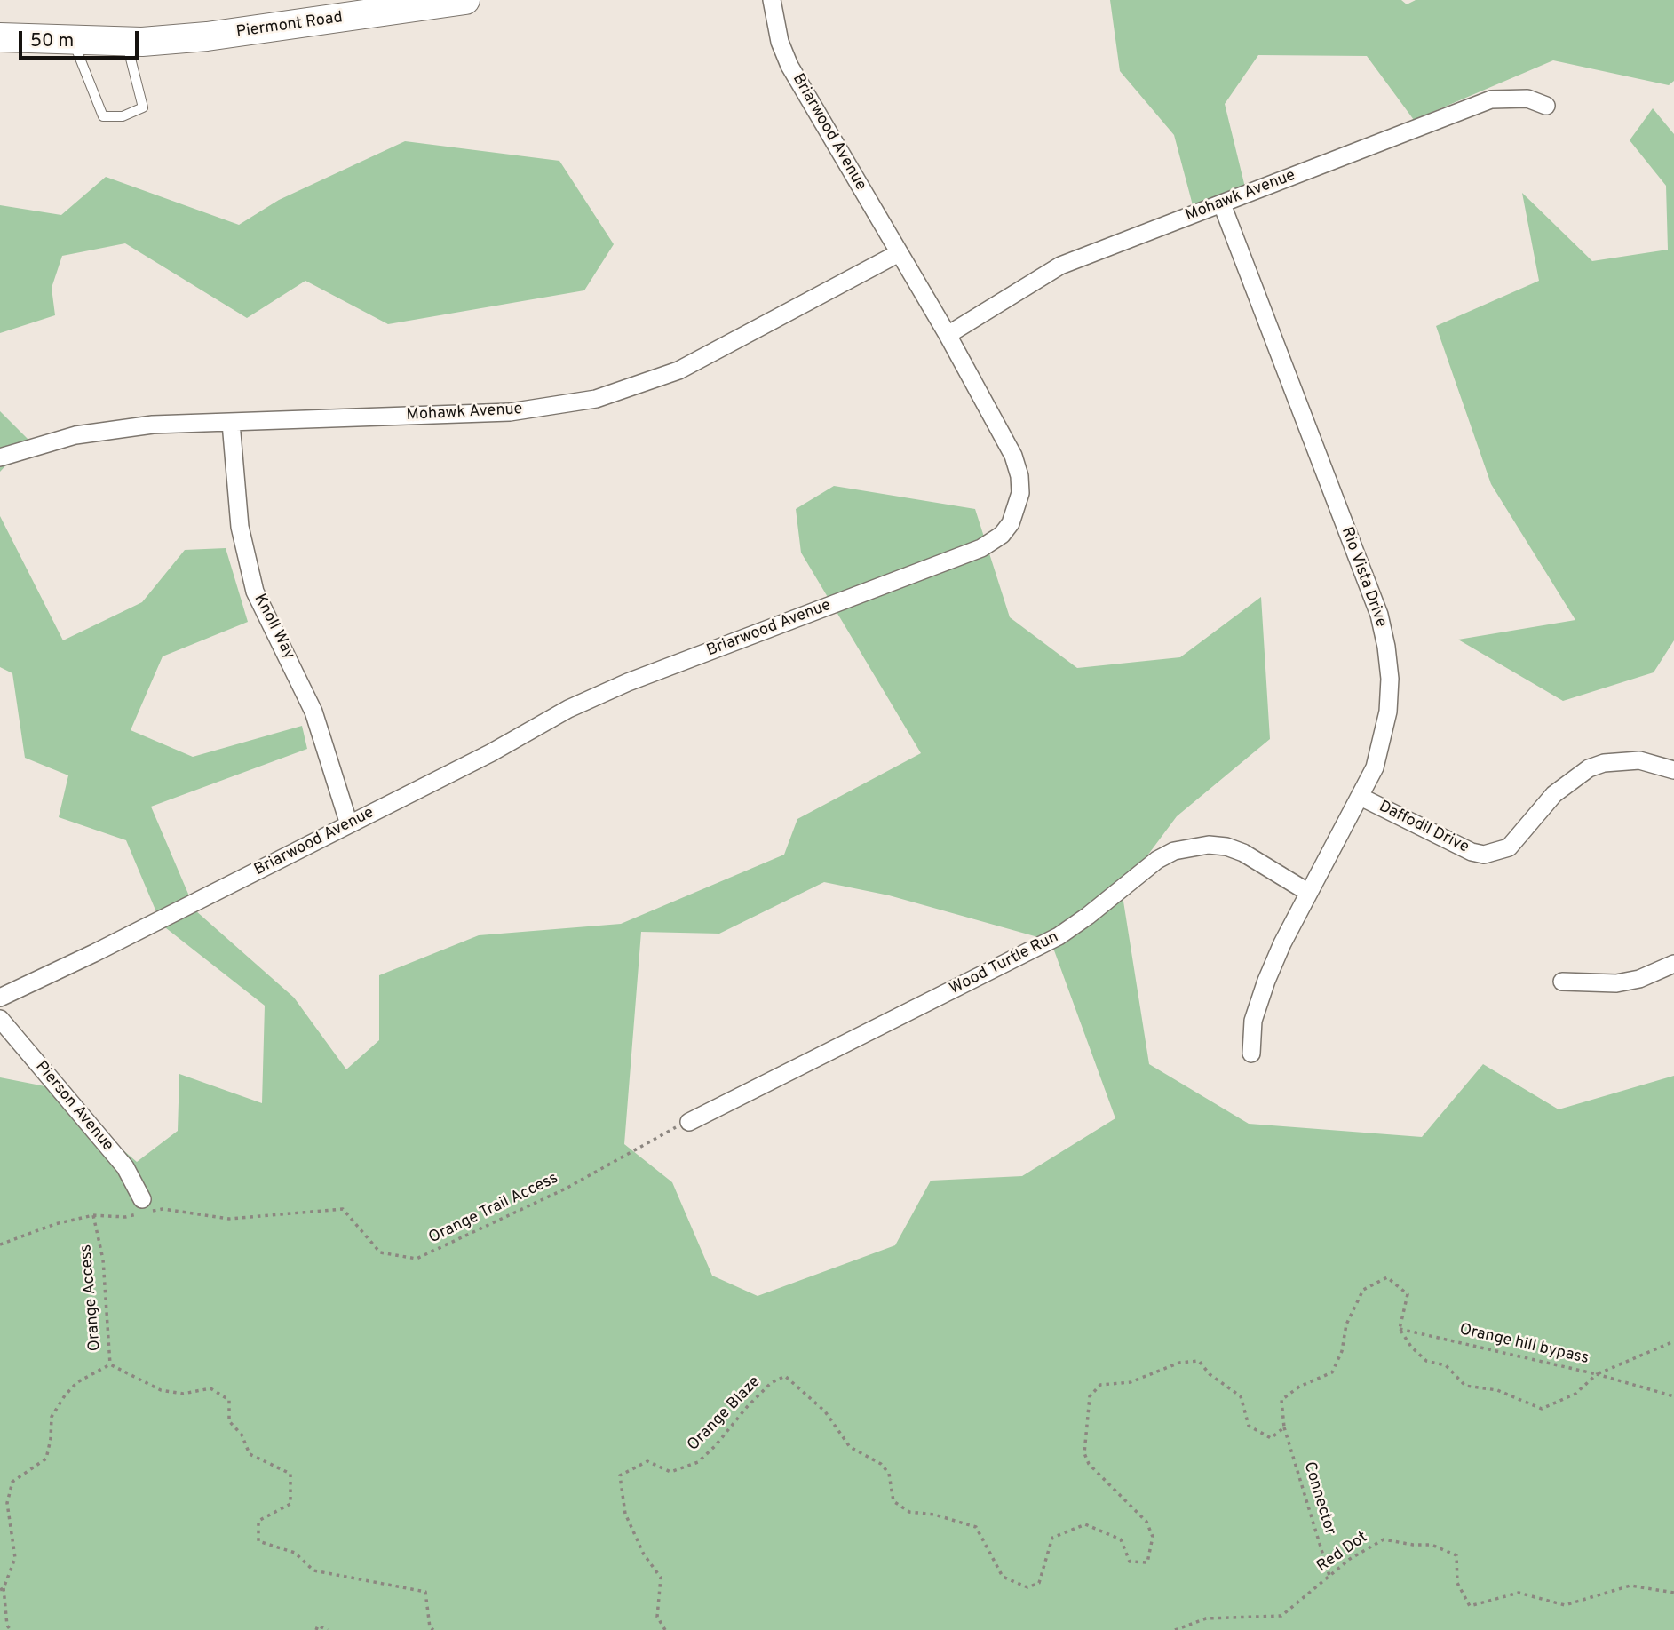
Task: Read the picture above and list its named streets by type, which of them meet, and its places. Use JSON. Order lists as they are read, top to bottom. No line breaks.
{"streets":{"main road":["Piermont Road"],"street":["Briarwood Avenue","Mohawk Avenue","Rio Vista Drive","Knoll Way","Daffodil Drive","Wood Turtle Run","Pierson Avenue"],"path":["Orange Trail Access","Orange Access","Orange hill bypass","Orange Blaze","Connector","Red Dot"]},"crossings":[["Briarwood Avenue","Mohawk Avenue"],["Briarwood Avenue","Knoll Way"],["Mohawk Avenue","Rio Vista Drive"],["Mohawk Avenue","Knoll Way"],["Rio Vista Drive","Daffodil Drive"],["Rio Vista Drive","Wood Turtle Run"],["Wood Turtle Run","Orange Trail Access"],["Orange Trail Access","Orange Access"],["Orange Blaze","Connector"],["Connector","Red Dot"]],"scale_bar":"50 m"}
